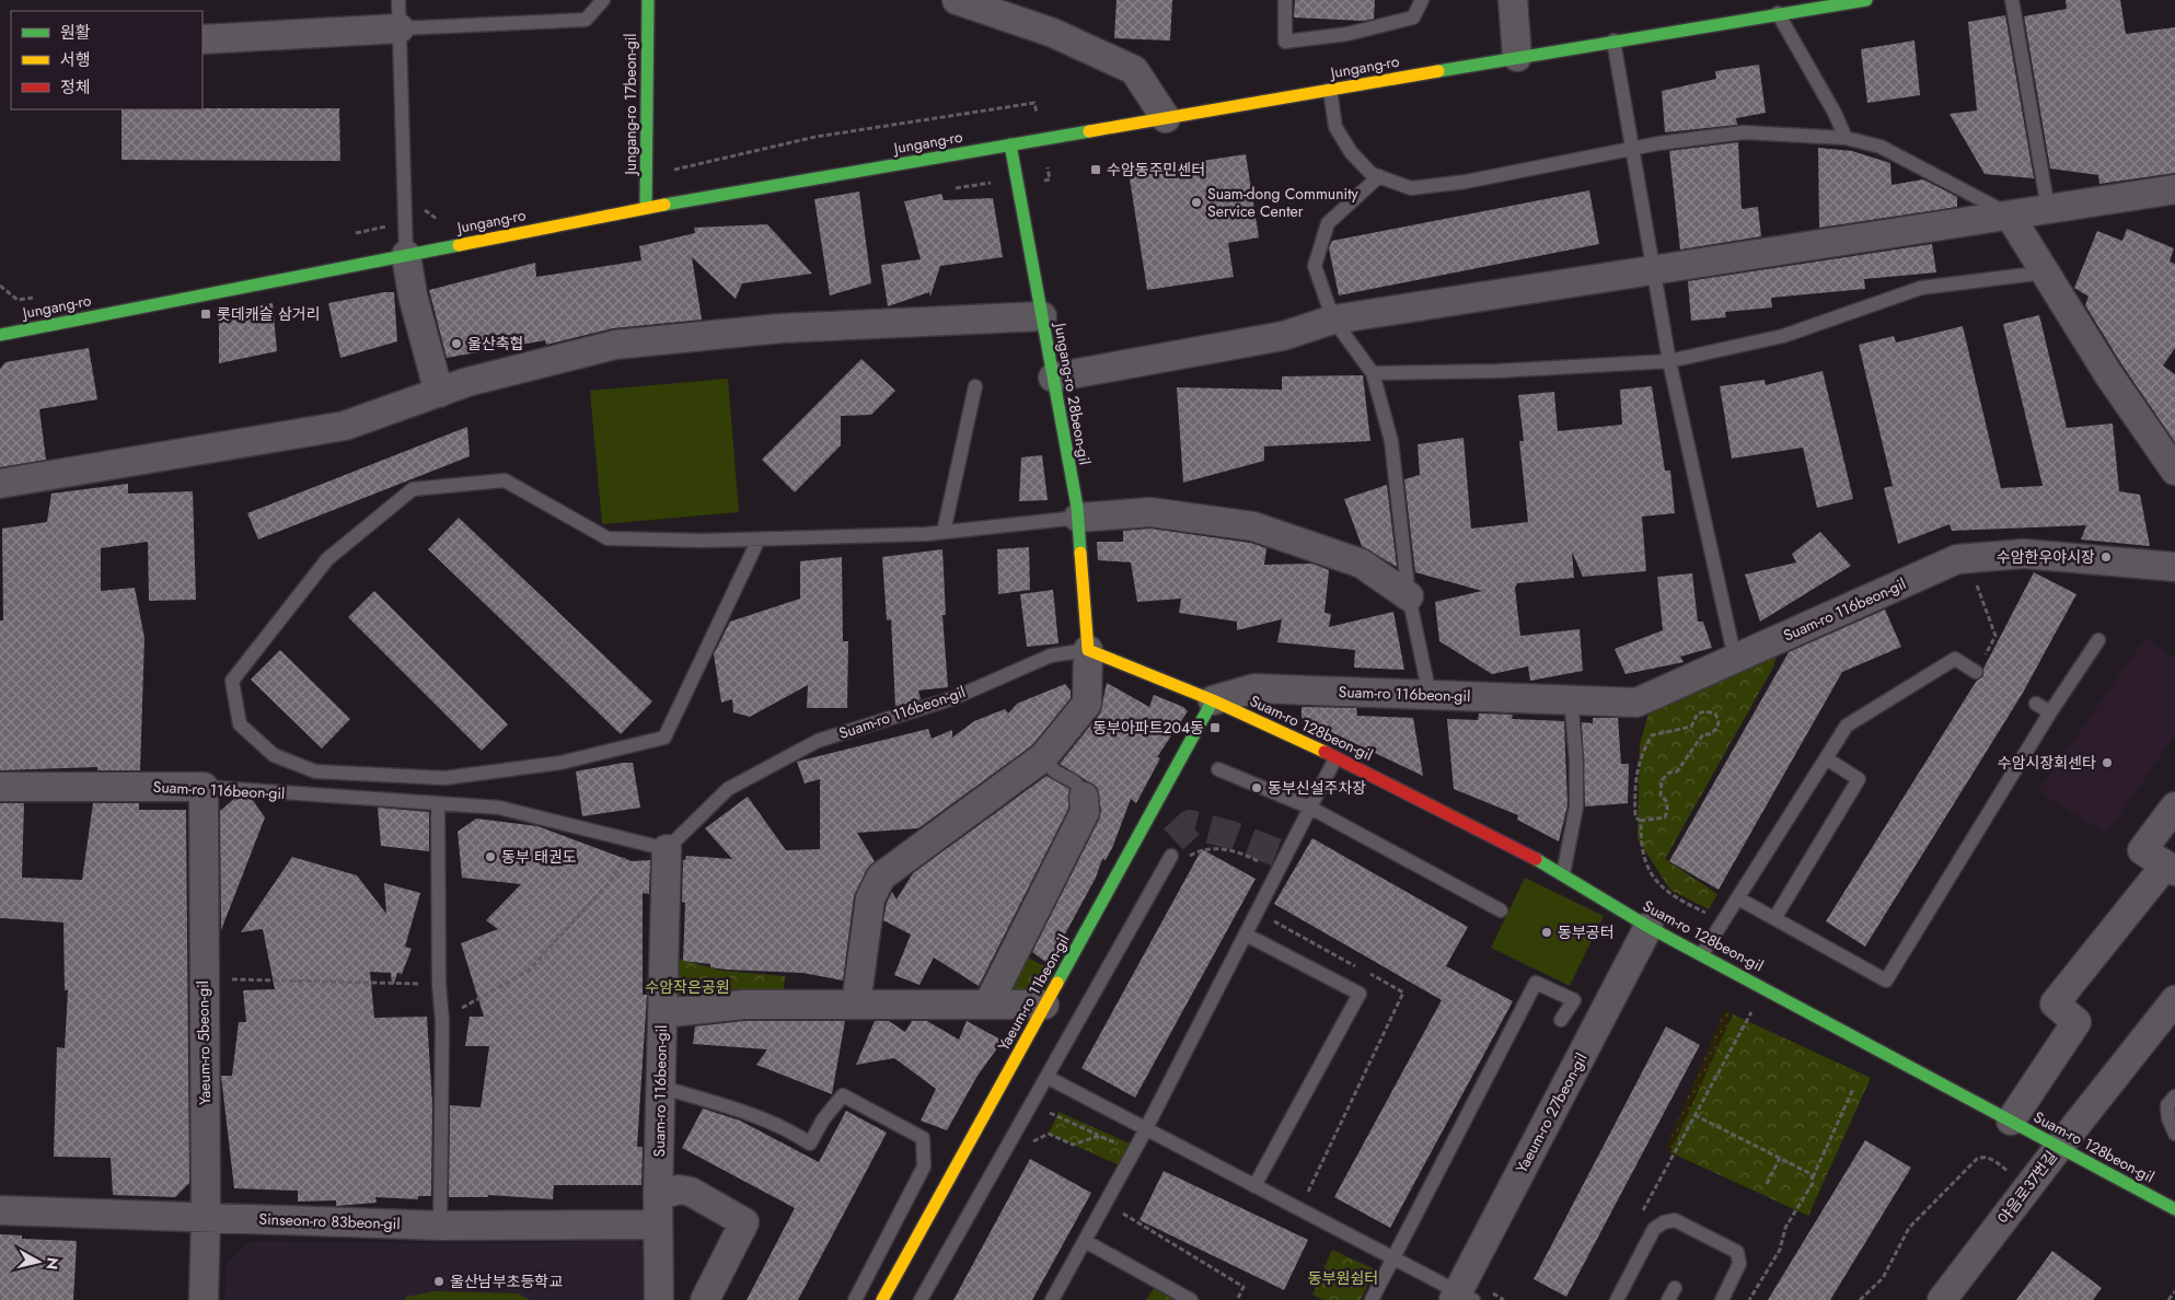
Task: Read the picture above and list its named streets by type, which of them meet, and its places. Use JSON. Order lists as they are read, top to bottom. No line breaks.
{"streets":{"street":["Jungang-ro","Jungang-ro 17beon-gil","Jungang-ro 28beon-gil","Suam-ro 116beon-gil","Suam-ro 128beon-gil","Yaeum-ro 11beon-gil","Yaeum-ro 5beon-gil","Yaeum-ro 27beon-gil","야음로37번길","Sinseon-ro 83beon-gil"]},"crossings":[["Jungang-ro","Jungang-ro 17beon-gil"],["Jungang-ro","Jungang-ro 28beon-gil"],["Jungang-ro 28beon-gil","Suam-ro 116beon-gil"],["Suam-ro 116beon-gil","Suam-ro 128beon-gil"],["Suam-ro 116beon-gil","Yaeum-ro 11beon-gil"],["Suam-ro 116beon-gil","Yaeum-ro 5beon-gil"],["Suam-ro 116beon-gil","Sinseon-ro 83beon-gil"],["Suam-ro 128beon-gil","Yaeum-ro 11beon-gil"],["Suam-ro 128beon-gil","Yaeum-ro 27beon-gil"],["Suam-ro 128beon-gil","야음로37번길"],["Yaeum-ro 5beon-gil","Sinseon-ro 83beon-gil"]],"parks":["수암작은공원","동부원쉼터"],"places":{"transit":["수암동주민센터","롯데캐슬 삼거리","동부아파트204동"],"other":["Suam-dong Community Service Center","울산축협","수암한우야시장","수암시장회센타","동부신설주차장","동부 태권도","동부공터","울산남부초등학교"]},"legend":["원활","서행","정체"],"north":"right"}
